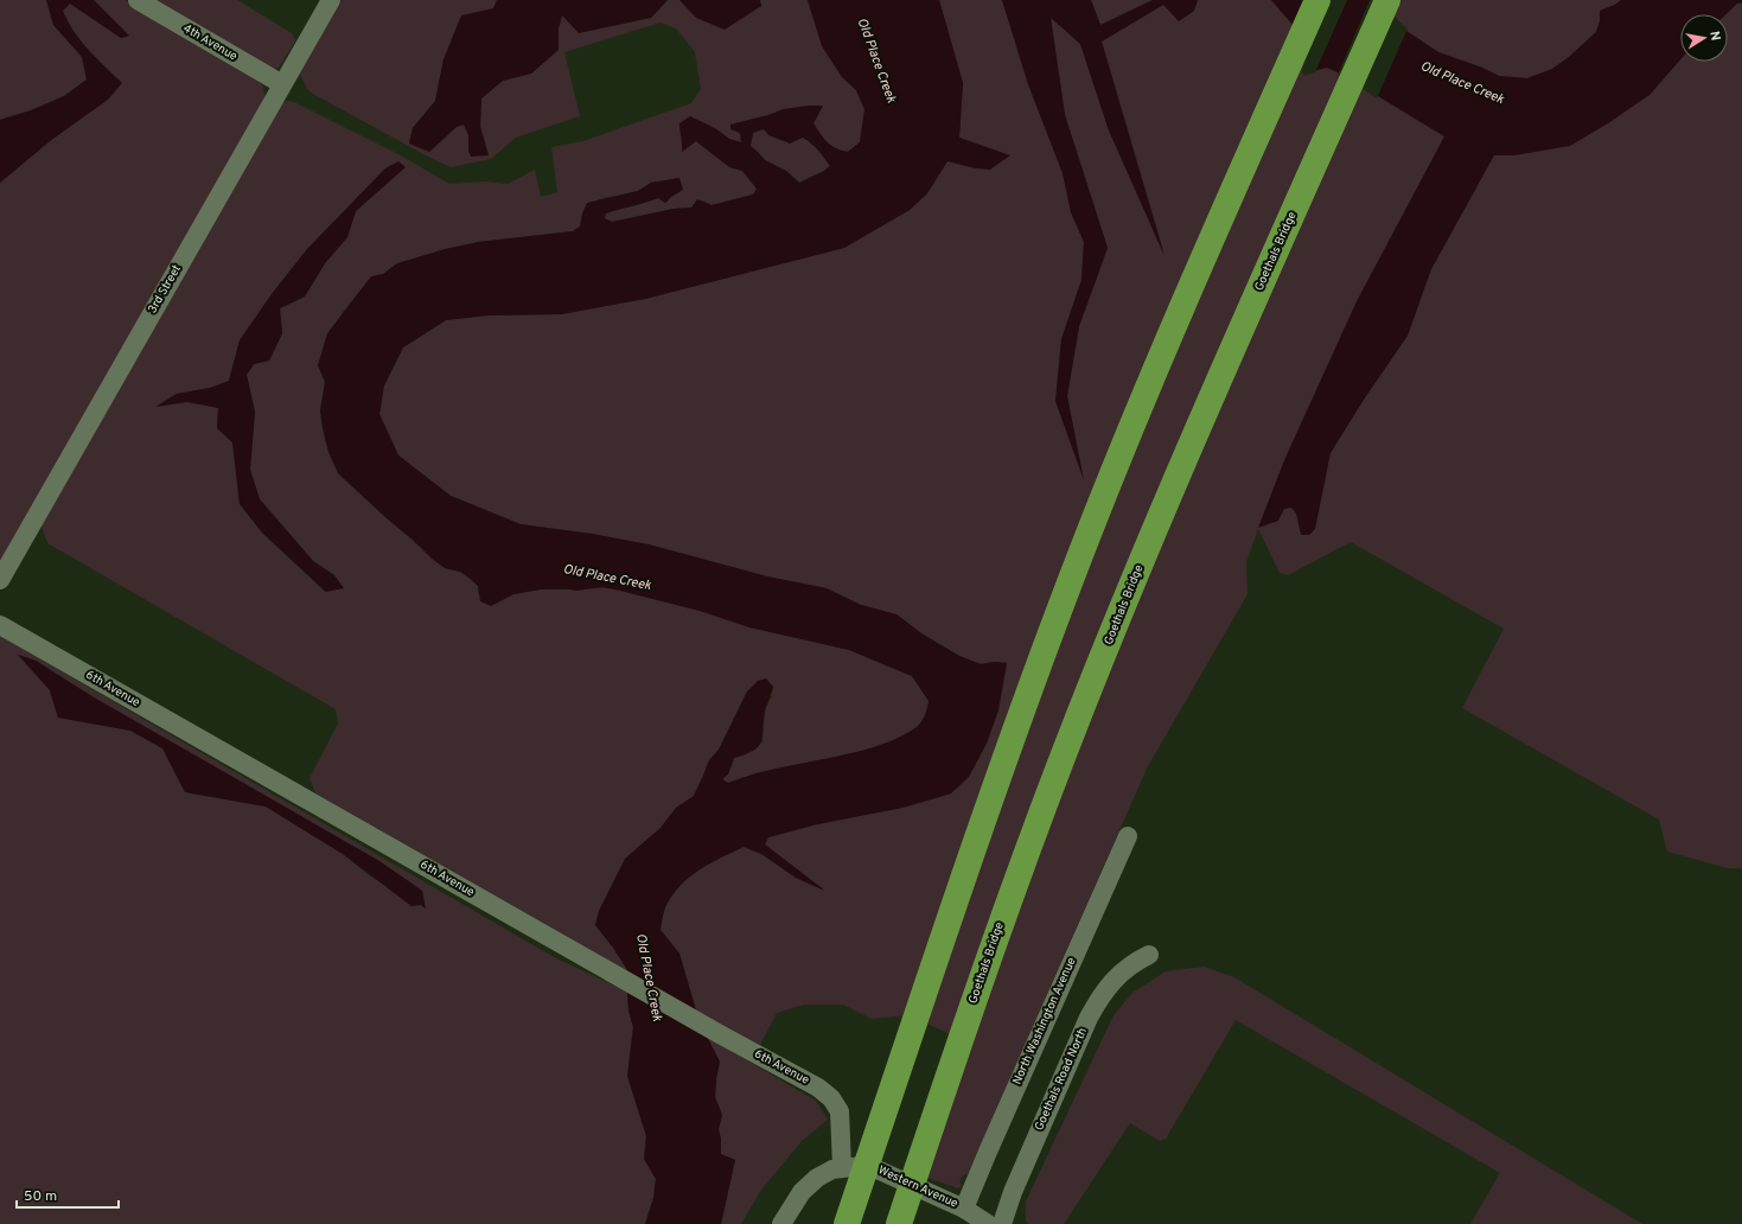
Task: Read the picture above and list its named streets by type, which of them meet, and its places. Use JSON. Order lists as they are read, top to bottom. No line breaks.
{"streets":{"highway":["Goethals Bridge"],"street":["4th Avenue","3rd Street","6th Avenue","North Washington Avenue","Goethals Road North","Western Avenue"]},"crossings":[["4th Avenue","3rd Street"],["6th Avenue","Western Avenue"],["North Washington Avenue","Western Avenue"]],"water":["Old Place Creek"],"scale_bar":"50 m","north":"right"}
